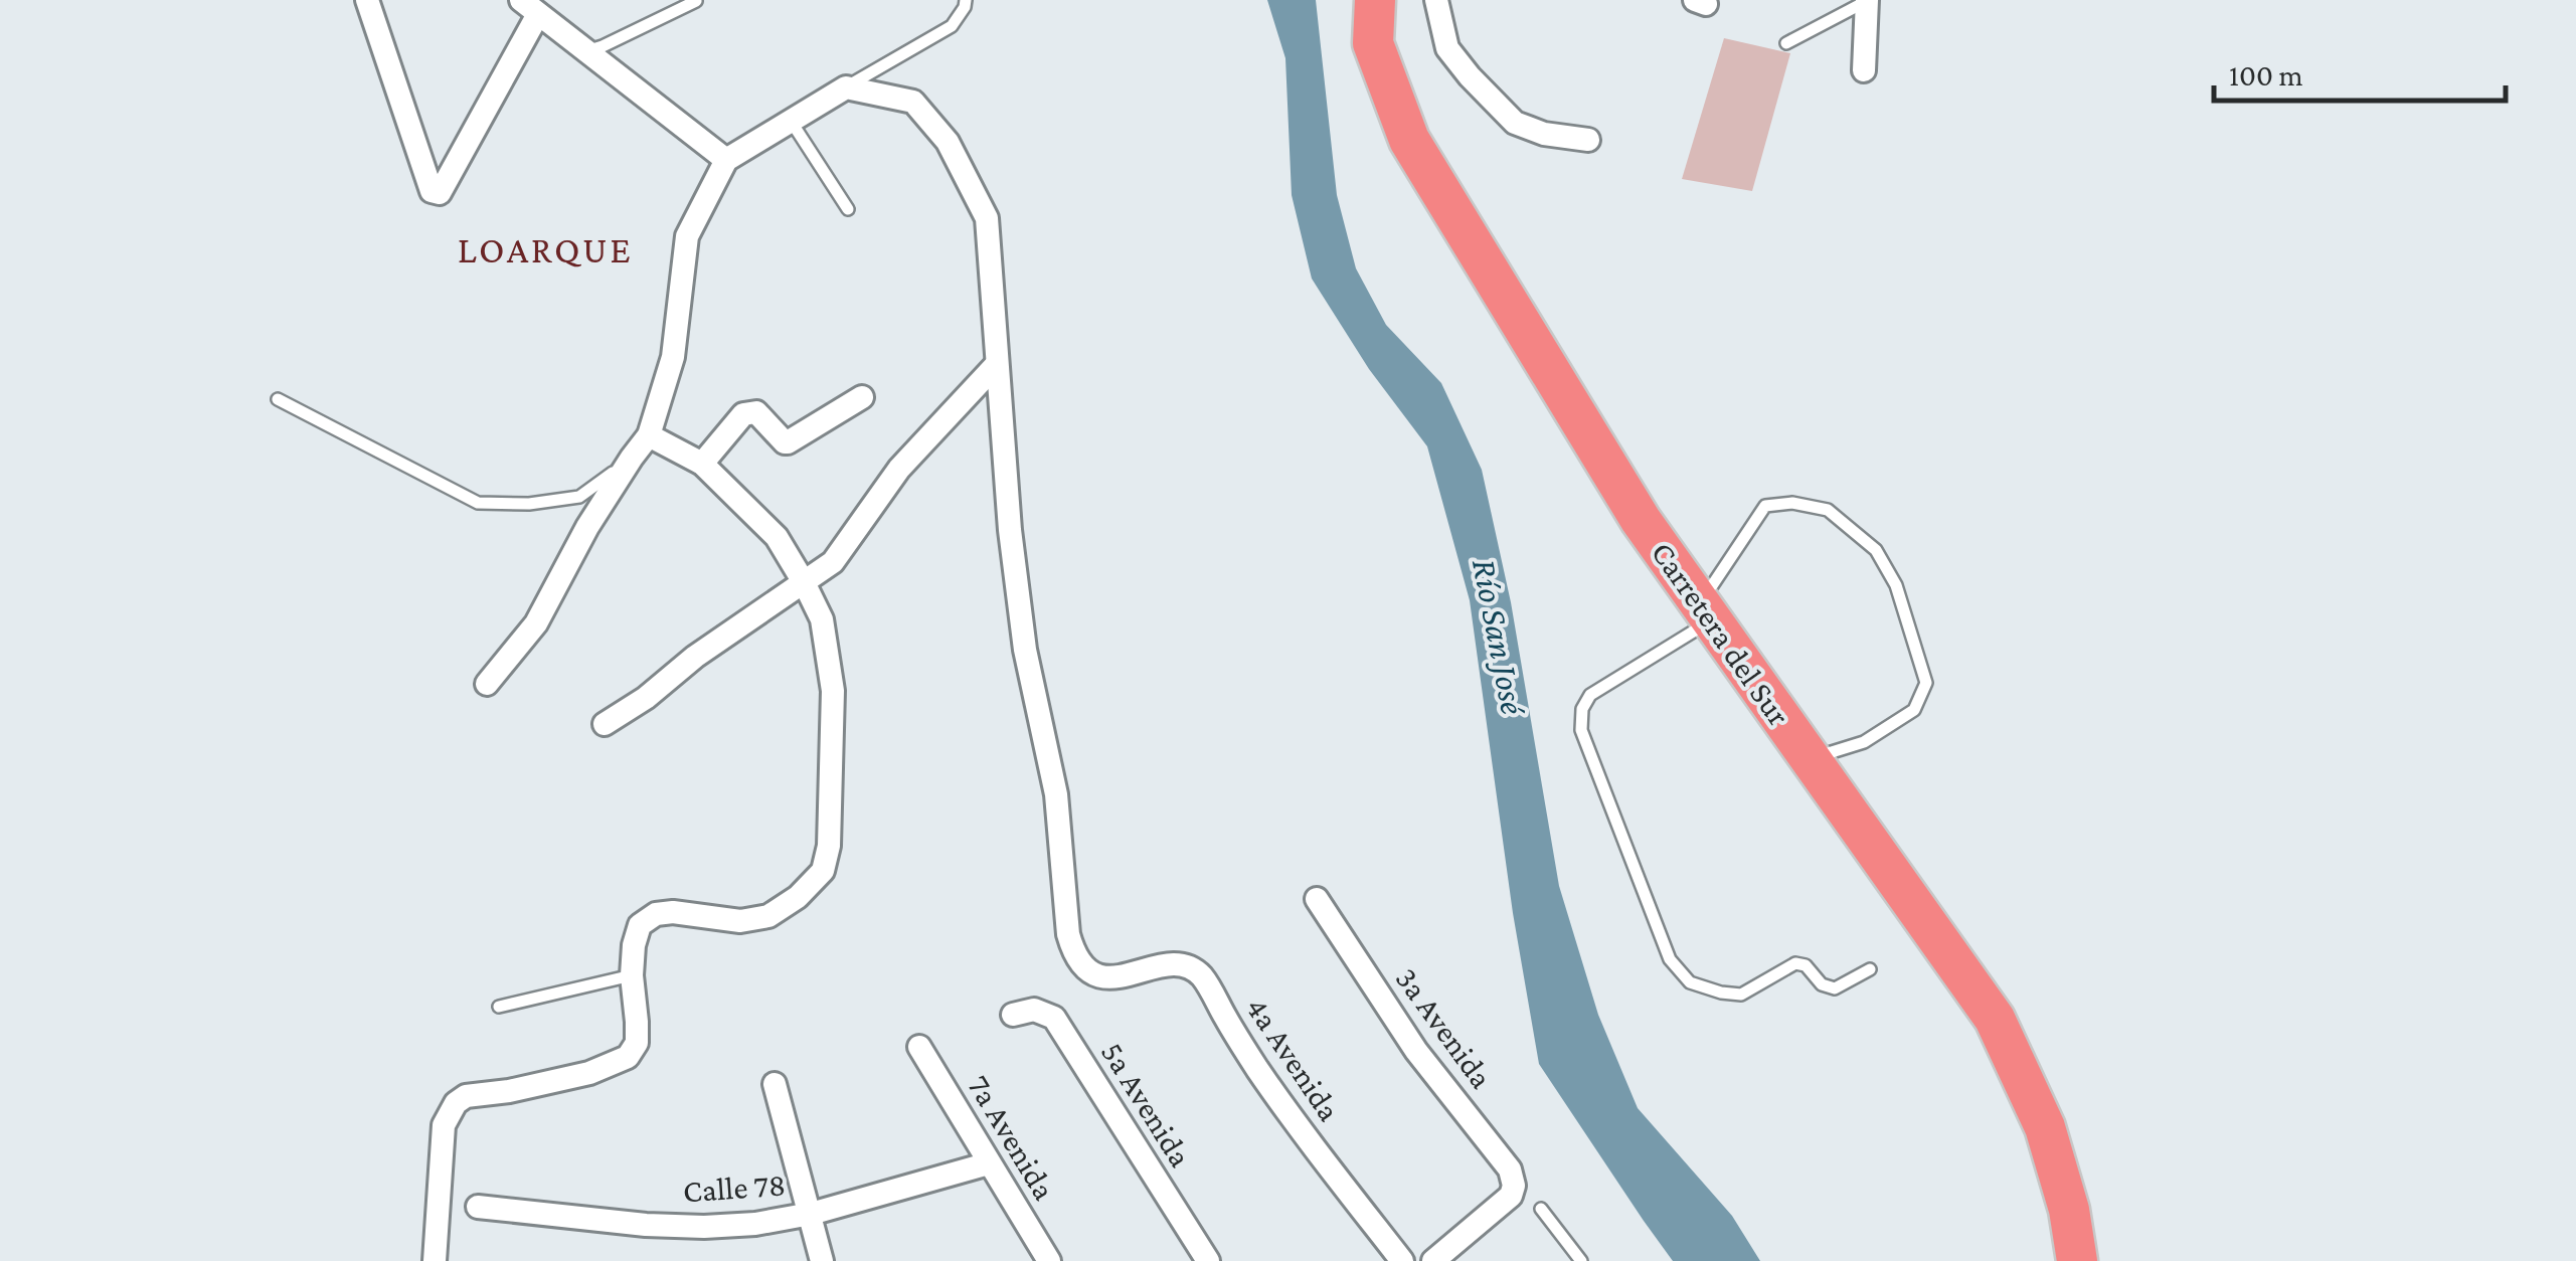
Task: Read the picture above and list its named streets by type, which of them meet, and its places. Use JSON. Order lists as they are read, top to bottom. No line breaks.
{"streets":{"highway":["Carretera del Sur"],"street":["3a Avenida","4a Avenida","5a Avenida","7a Avenida","Calle 78"]},"crossings":[["7a Avenida","Calle 78"]],"districts":["LOARQUE"],"water":["Río San José"],"scale_bar":"100 m"}
